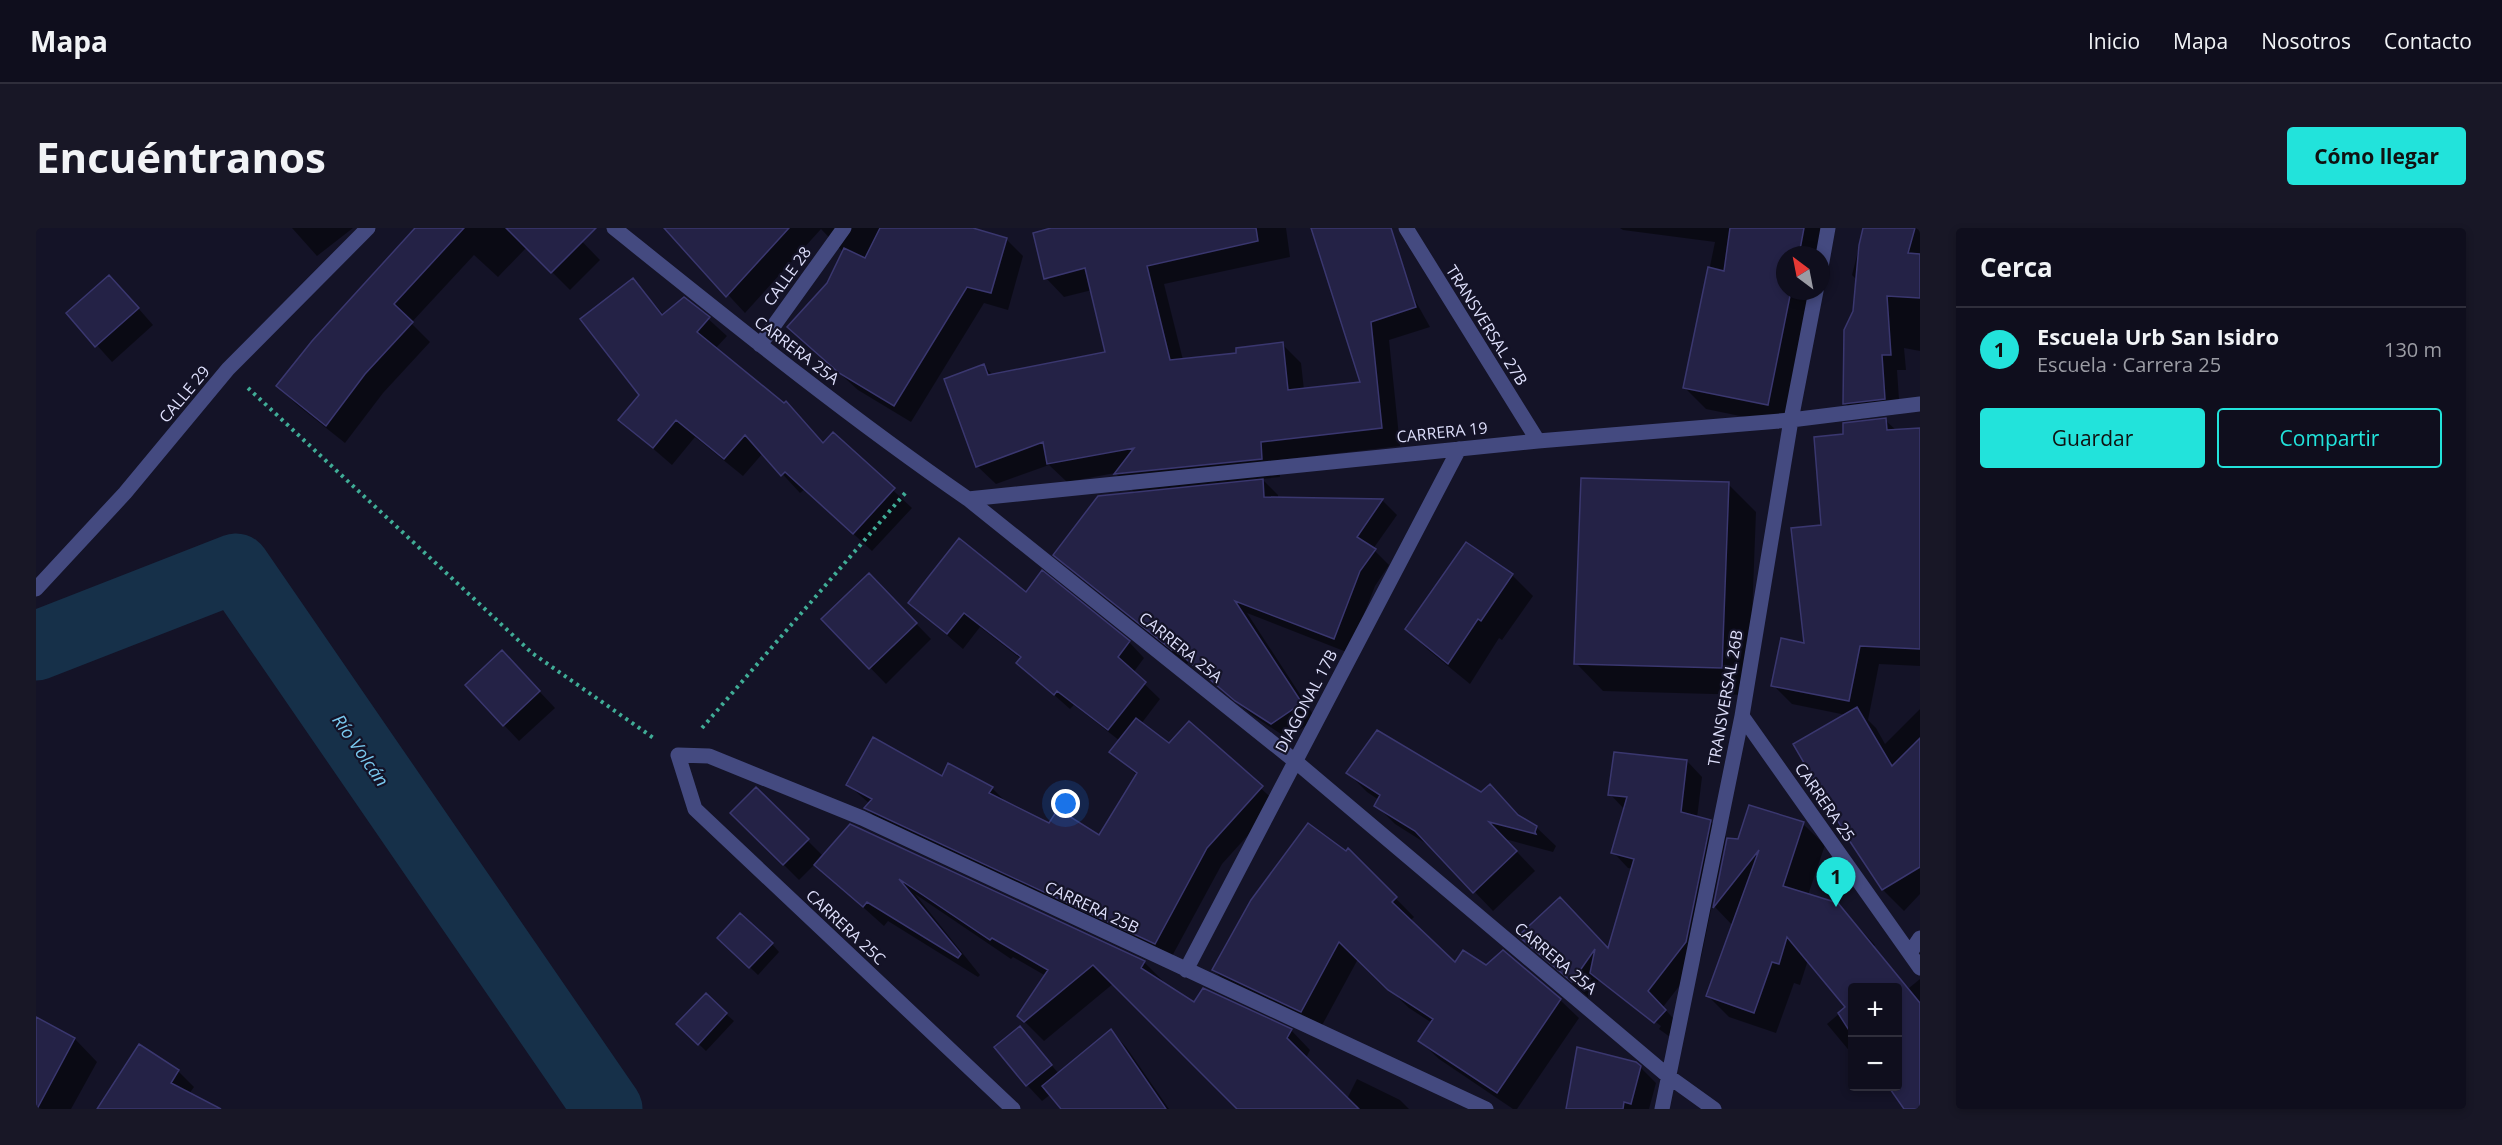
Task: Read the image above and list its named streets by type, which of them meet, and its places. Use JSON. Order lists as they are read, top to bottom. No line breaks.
{"streets":{"street":["CALLE 28","TRANSVERSAL 27B","CARRERA 25A","CALLE 29","CARRERA 19","TRANSVERSAL 26B","DIAGONAL 17B","CARRERA 25","CARRERA 25B","CARRERA 25C"]},"crossings":[["CALLE 28","CARRERA 25A"],["TRANSVERSAL 27B","CARRERA 19"],["CARRERA 25A","CARRERA 19"],["CARRERA 25A","TRANSVERSAL 26B"],["CARRERA 25A","DIAGONAL 17B"],["CARRERA 19","TRANSVERSAL 26B"],["CARRERA 19","DIAGONAL 17B"],["TRANSVERSAL 26B","CARRERA 25"],["DIAGONAL 17B","CARRERA 25B"],["CARRERA 25B","CARRERA 25C"]],"water":["Río Volcán"],"north":"top left","page":{"header":"Mapa","nav":["Inicio","Mapa","Nosotros","Contacto"],"buttons":["Cómo llegar",["Guardar","Compartir"]],"title":"Encuéntranos","heading":"Cerca","list":[{"mark":"1","name":"Escuela Urb San Isidro","note":"Escuela · Carrera 25","value":"130 m"}],"pins":"1","map_buttons":["+","−"]}}
